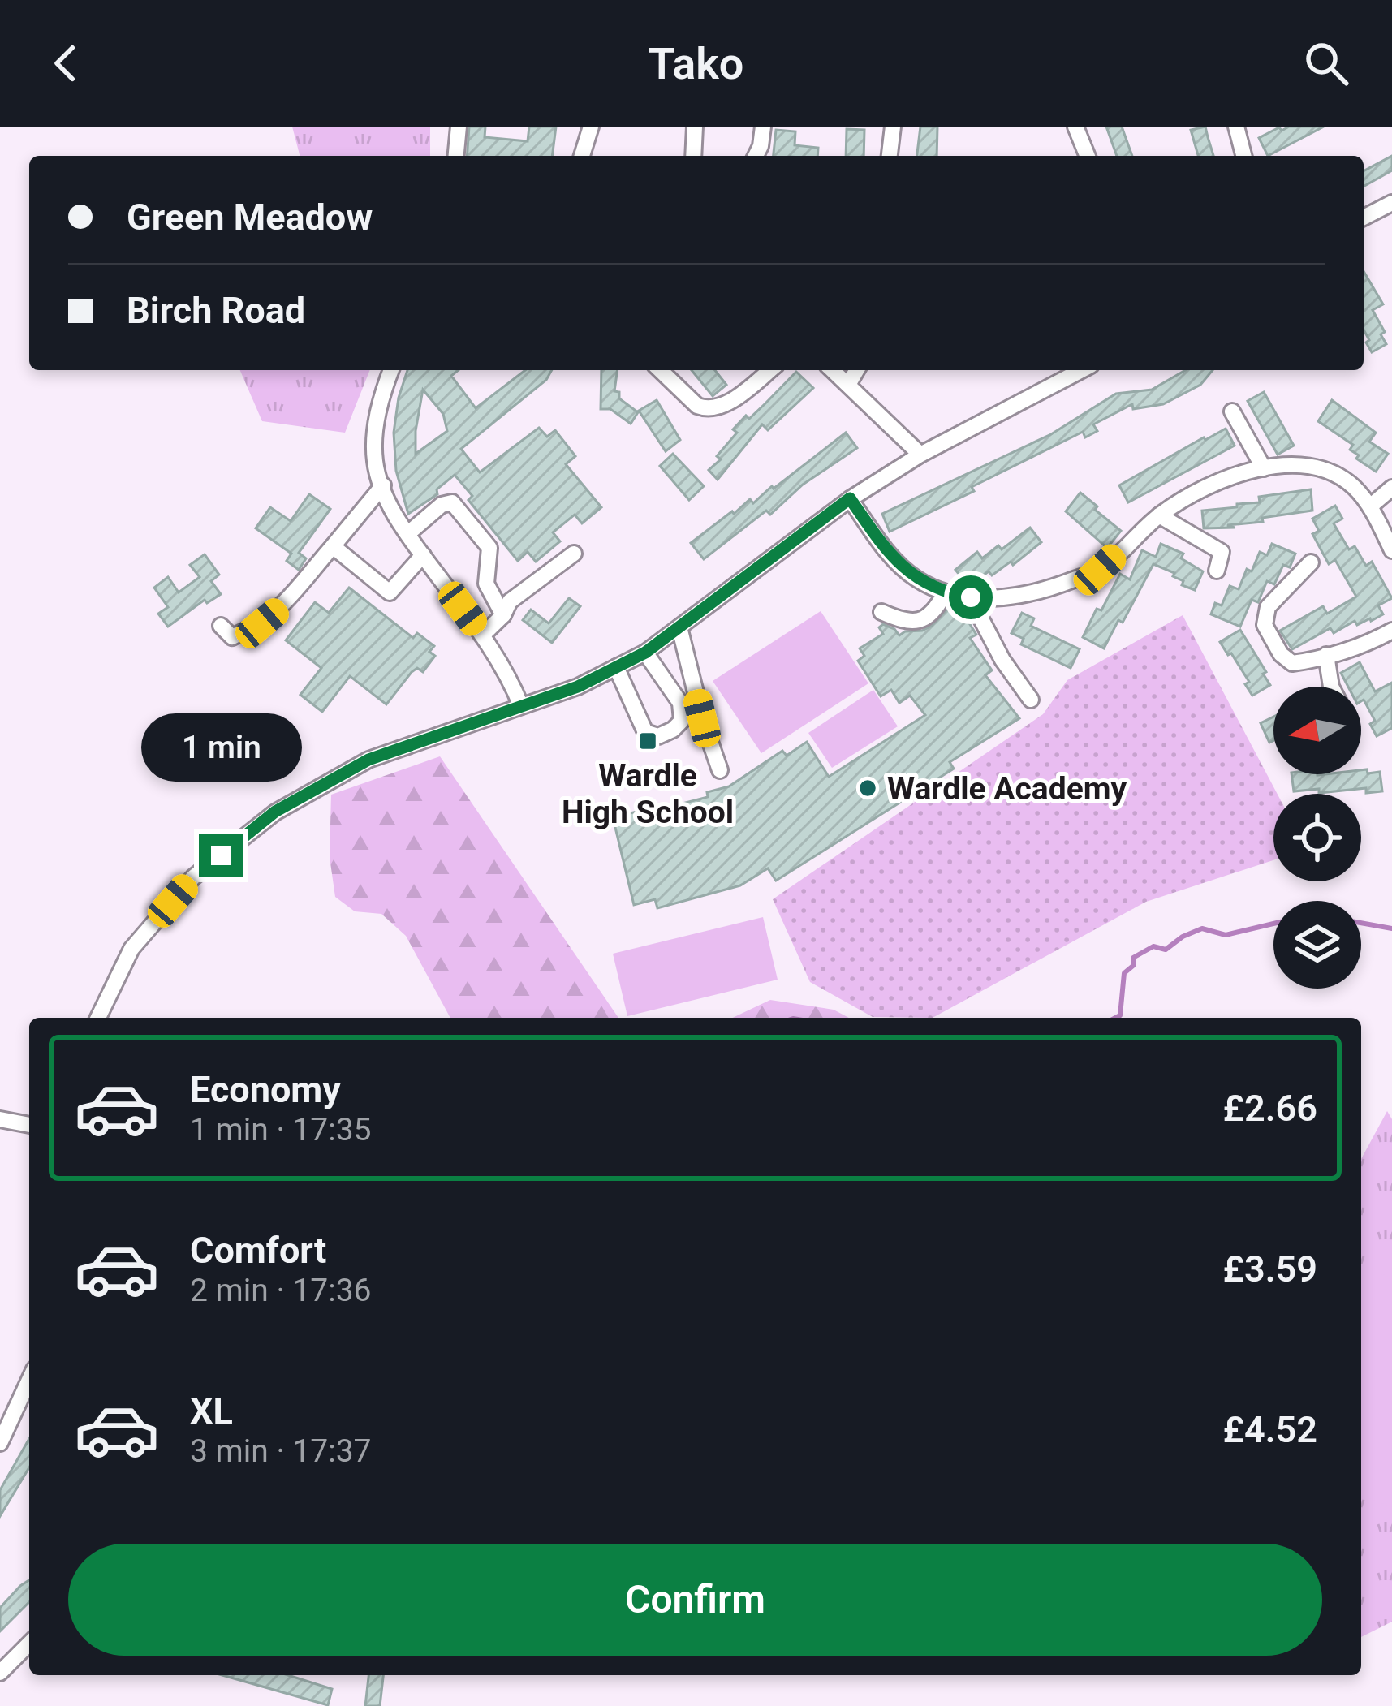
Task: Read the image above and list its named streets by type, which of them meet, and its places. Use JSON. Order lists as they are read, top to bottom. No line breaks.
{"places":{"transit":["Wardle High School"],"other":["Wardle Academy"]},"north":"left","page":{"header":"Tako","banner":["Green Meadow","Birch Road"],"bubble":"1 min","list":[{"name":"Economy","note":"1 min · 17:35","value":"£2.66"},{"name":"Comfort","note":"2 min · 17:36","value":"£3.59"},{"name":"XL","note":"3 min · 17:37","value":"£4.52"}],"buttons":"Confirm"}}
